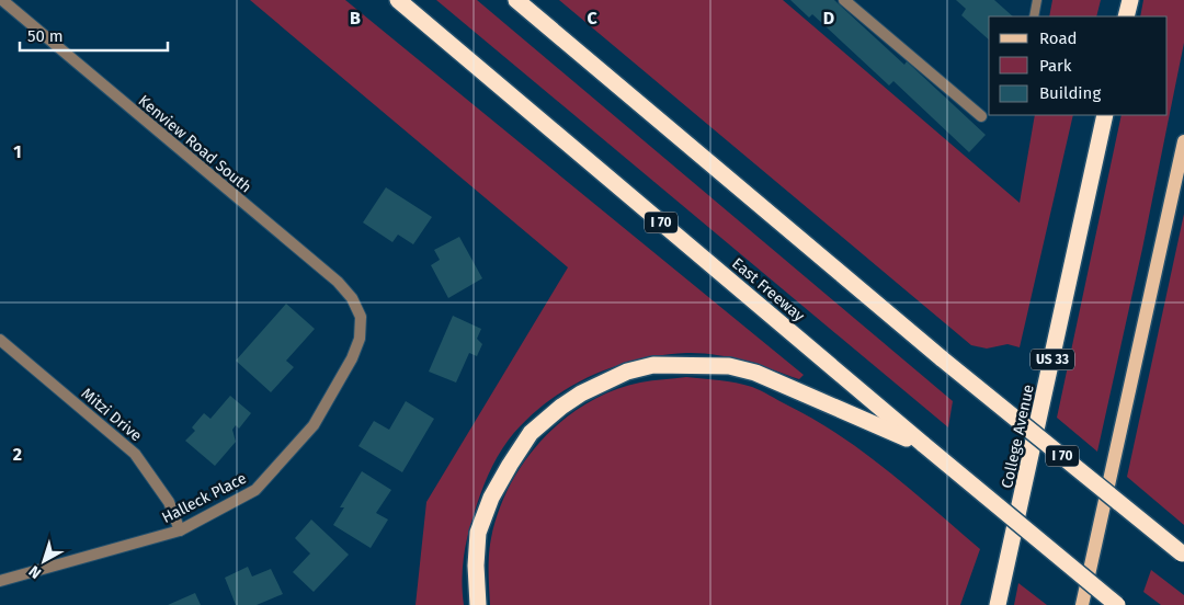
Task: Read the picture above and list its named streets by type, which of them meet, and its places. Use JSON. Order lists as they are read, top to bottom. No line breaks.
{"streets":{"highway":["I 70","East Freeway","US 33","College Avenue"],"street":["Kenview Road South","Mitzi Drive","Halleck Place"]},"crossings":[["Kenview Road South","Halleck Place"],["Mitzi Drive","Halleck Place"]],"legend":["Road","Park","Building"],"scale_bar":"50 m","north":"bottom left","grid":{"columns":["B","C","D"],"rows":["1","2"]}}
